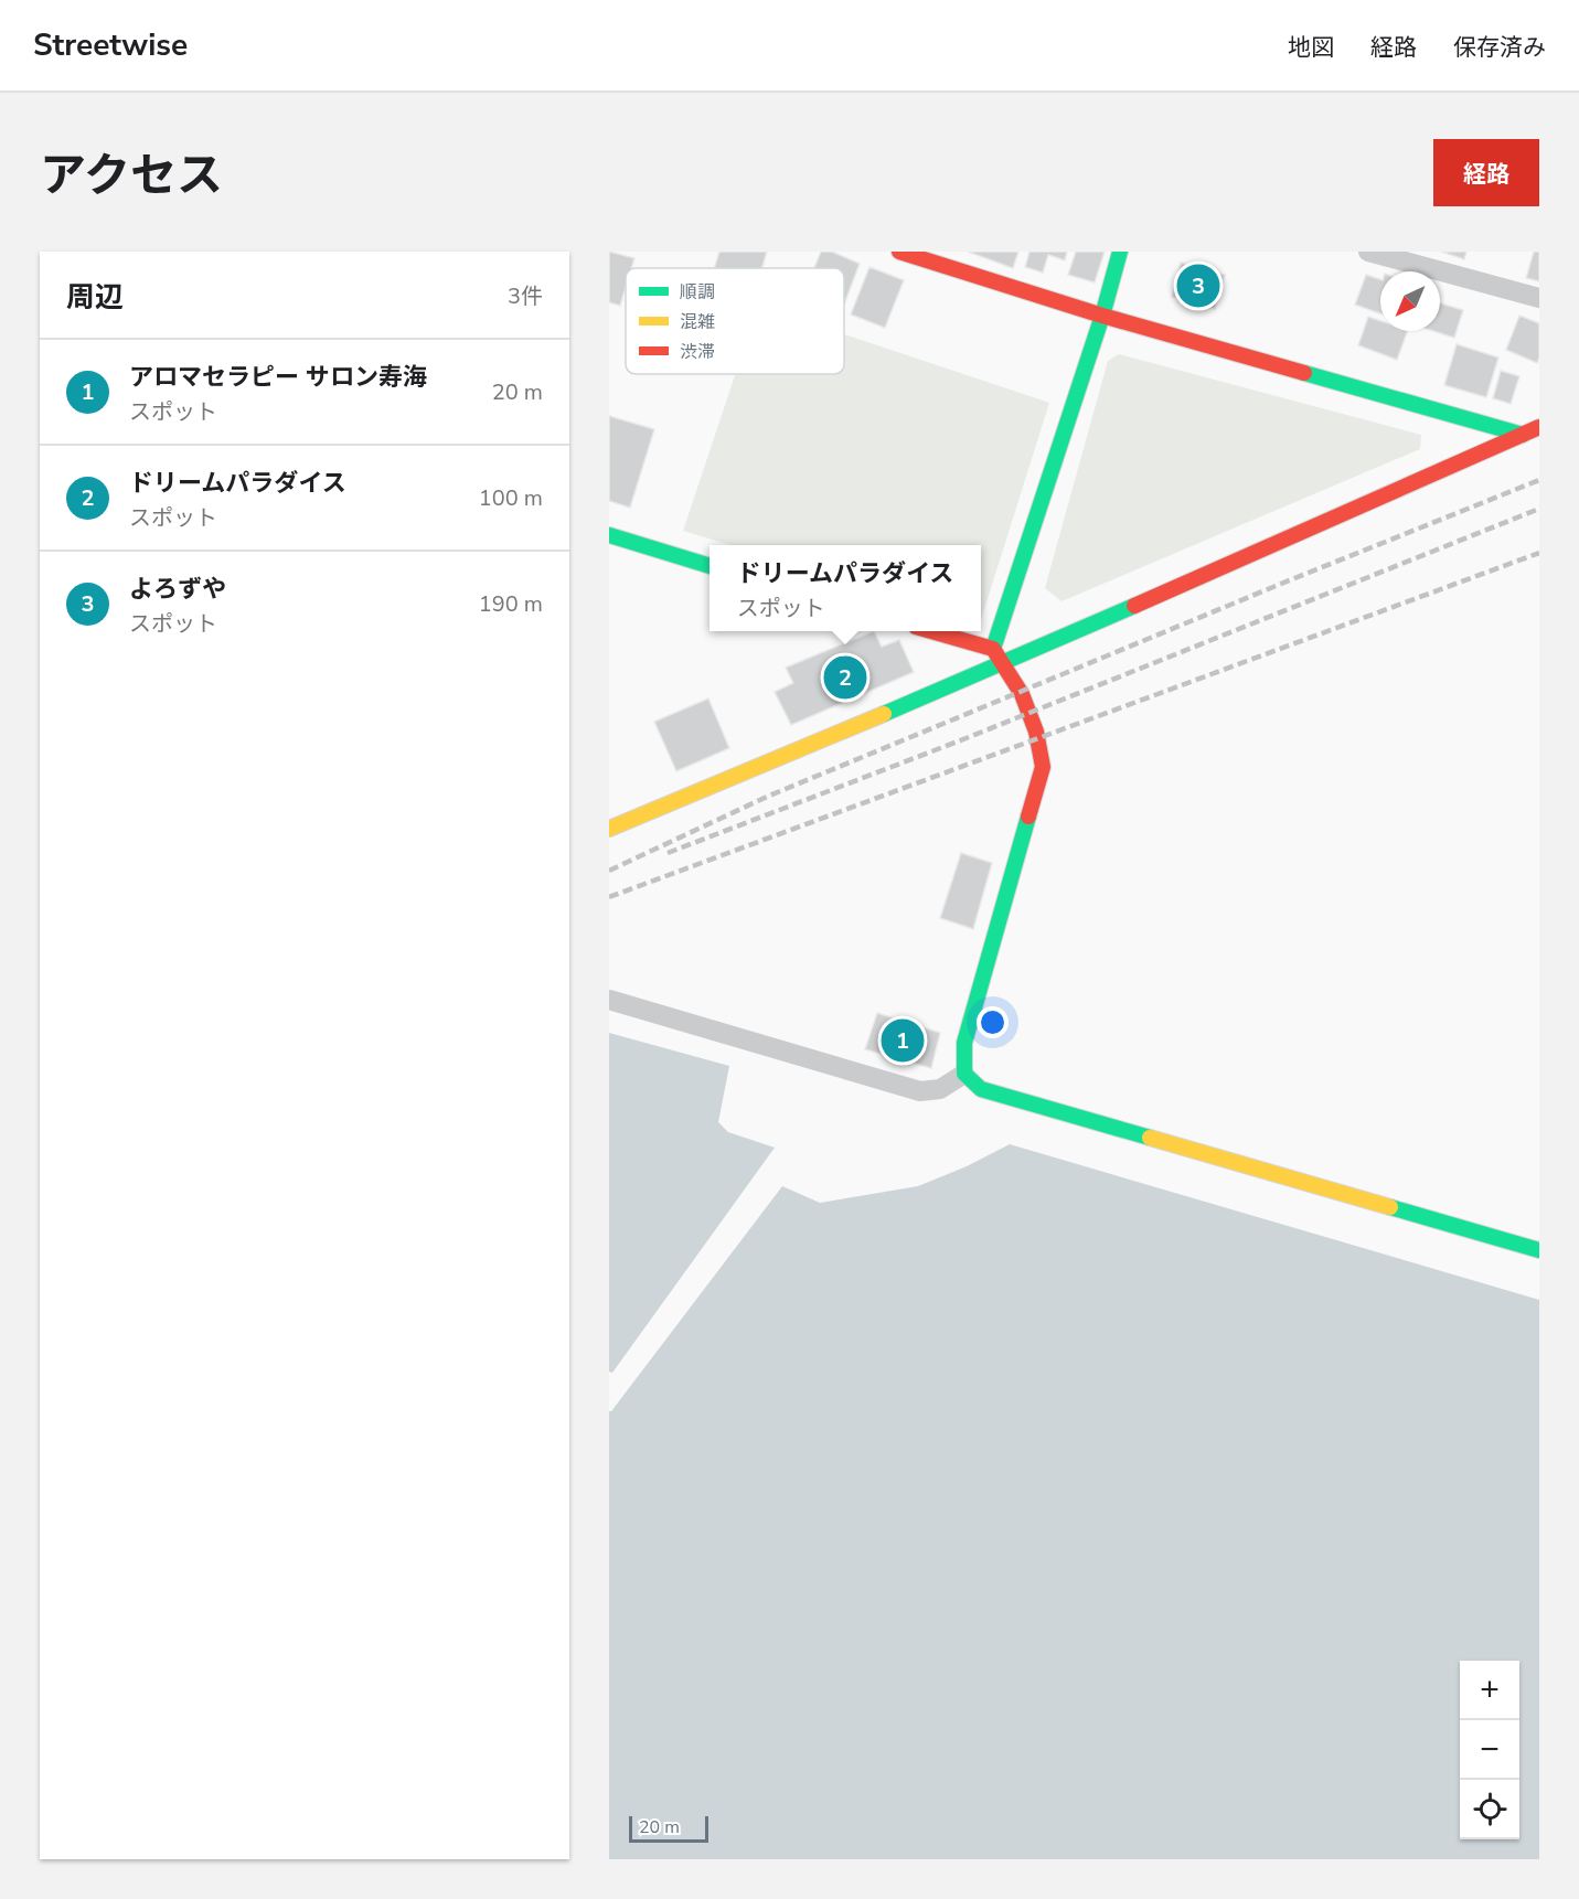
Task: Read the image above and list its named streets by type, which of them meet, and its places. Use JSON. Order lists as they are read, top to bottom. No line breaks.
{"legend":["順調","混雑","渋滞"],"scale_bar":"20 m","north":"bottom left","page":{"header":"Streetwise","nav":["地図","経路","保存済み"],"title":"アクセス","buttons":"経路","heading":["周辺","3件"],"pins":["3","2","1"],"list":[{"mark":"1","name":"アロマセラピー サロン寿海","note":"スポット","value":"20 m"},{"mark":"2","name":"ドリームパラダイス","note":"スポット","value":"100 m"},{"mark":"3","name":"よろずや","note":"スポット","value":"190 m"}],"popup":["ドリームパラダイス","スポット"],"map_buttons":["+","−"],"scale":"20 m"}}
